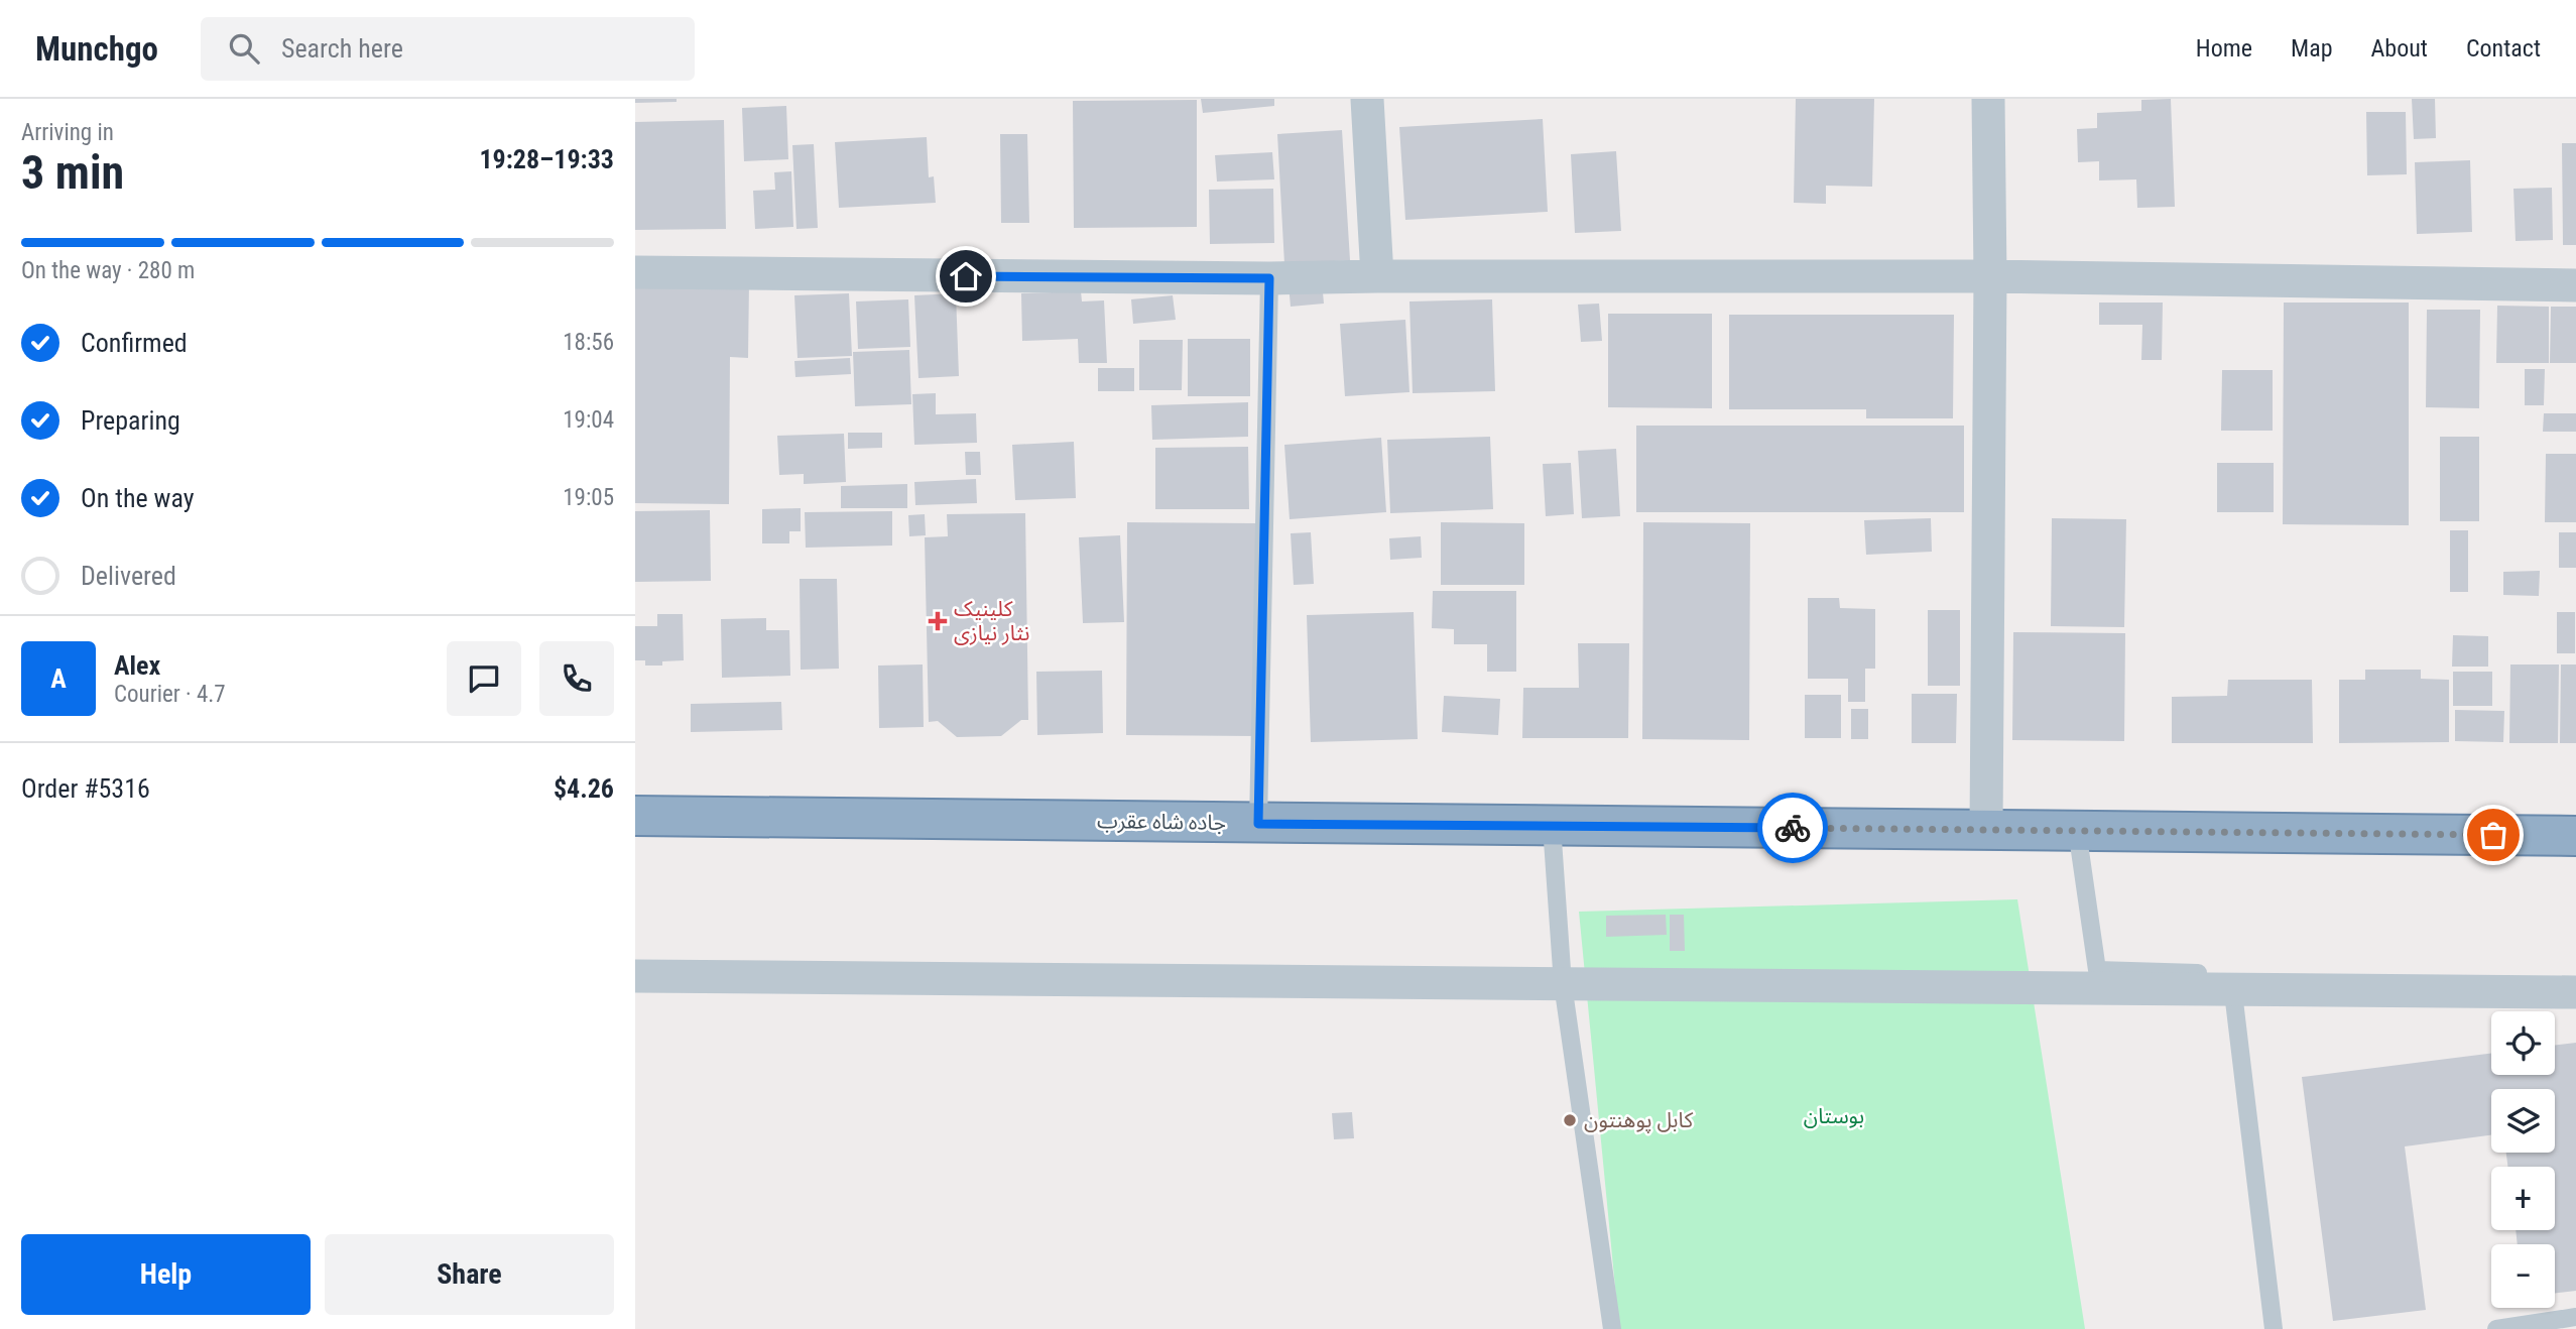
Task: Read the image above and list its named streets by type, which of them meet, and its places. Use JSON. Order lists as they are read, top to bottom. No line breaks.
{"streets":{"highway":["جاده شاه عقرب"]},"parks":["بوستان"],"places":{"health":["کلینیک نثار نیازی"],"other":["کابل پوهنتون"]},"page":{"header":"Munchgo","search":"Search here","nav":["Home","Map","About","Contact"],"heading":["3 min","Arriving in","19:28–19:33"],"panel":["Alex","Courier · 4.7","Order #5316","$4.26"],"bar":"On the way · 280 m","list":[["Confirmed","18:56"],["Preparing","19:04"],["On the way","19:05"],"Delivered"],"round":"A","map_buttons":["+","−"],"buttons":["Help","Share"]}}
